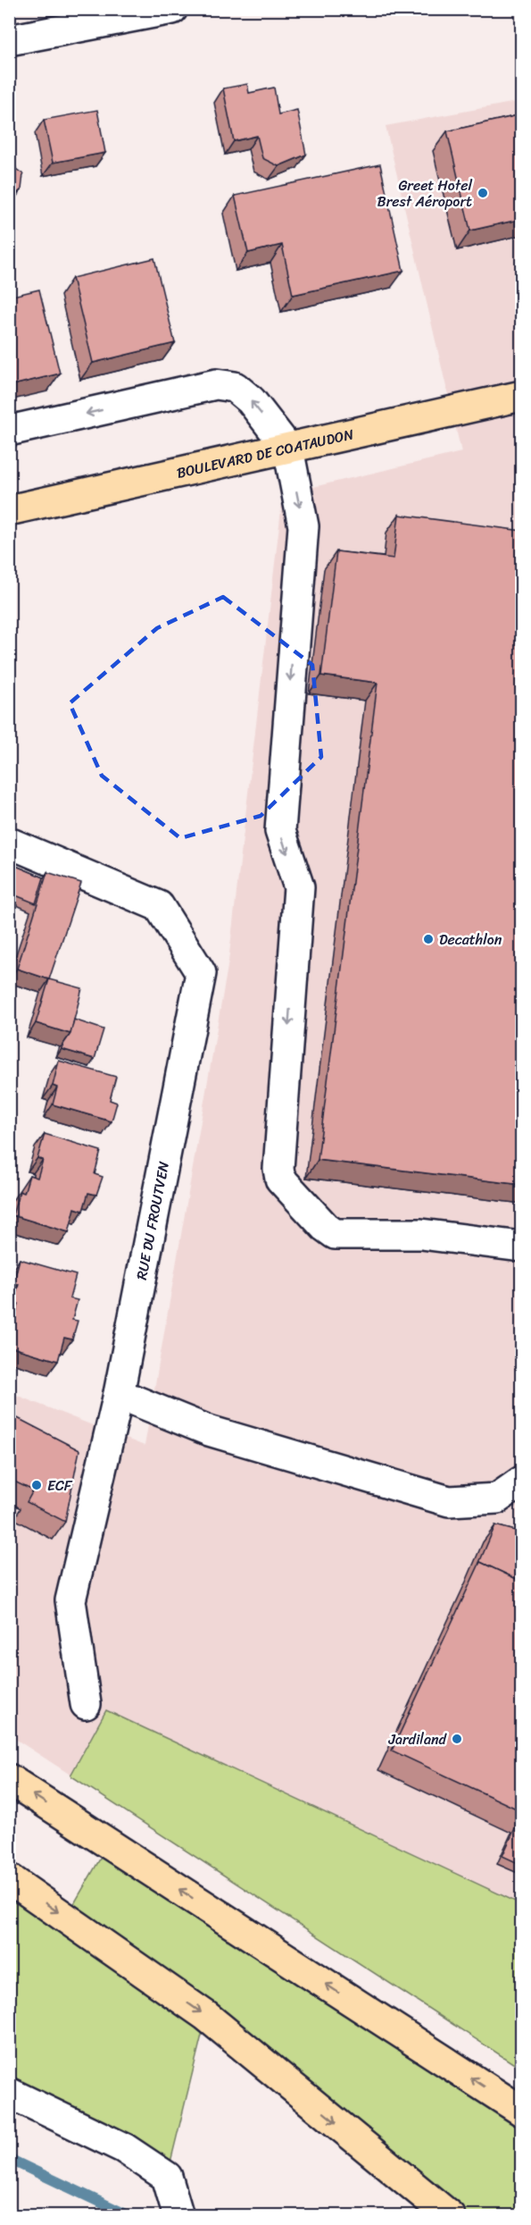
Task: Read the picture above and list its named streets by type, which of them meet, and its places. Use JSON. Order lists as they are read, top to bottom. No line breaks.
{"streets":{"main road":["BOULEVARD DE COATAUDON"],"street":["RUE DU FROUTVEN"]},"places":["Greet Hotel Brest Aéroport","Decathlon","ECF","Jardiland"]}
